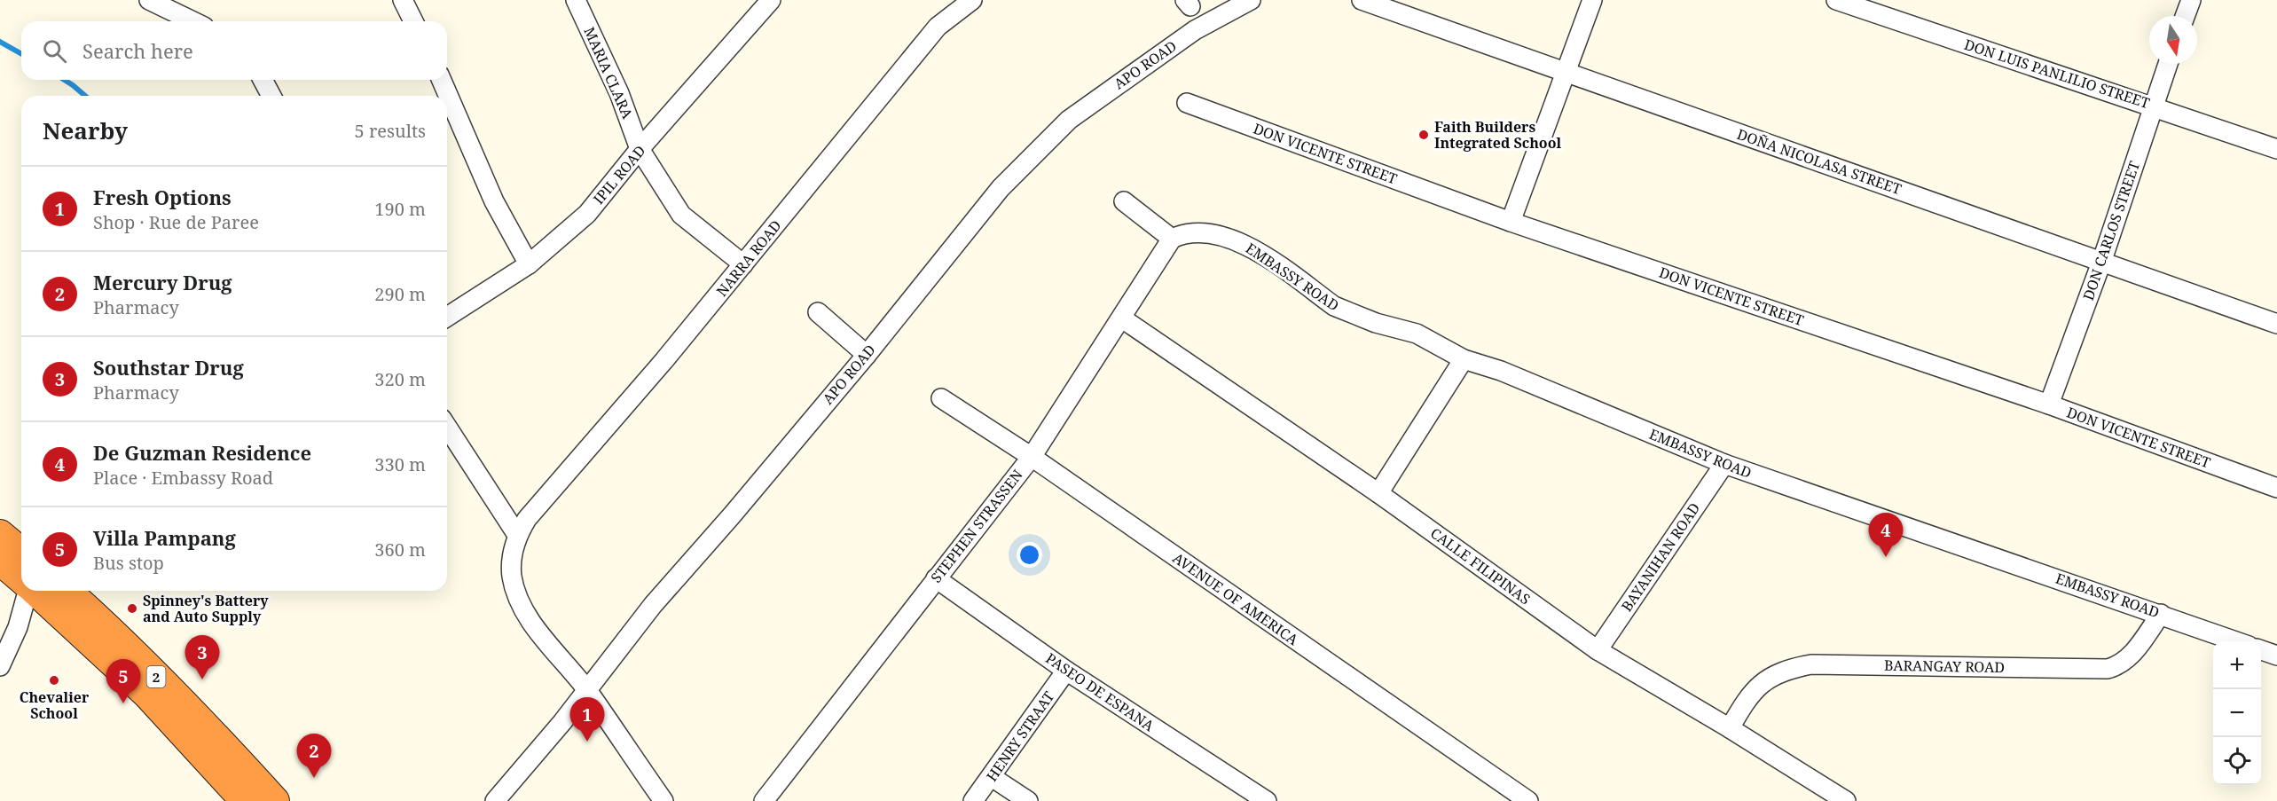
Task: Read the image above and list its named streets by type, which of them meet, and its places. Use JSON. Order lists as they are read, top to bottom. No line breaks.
{"streets":{"highway":["2"],"street":["APO ROAD","MARIA CLARA","DON LUIS PANLILIO STREET","DON VICENTE STREET","DOÑA NICOLASA STREET","IPIL ROAD","DON CARLOS STREET","NARRA ROAD","EMBASSY ROAD","STEPHEN STRASSEN","BAYANIHAN ROAD","CALLE FILIPINAS","AVENUE OF AMERICA","BARANGAY ROAD","PASEO DE ESPANA","HENRY STRAAT"]},"crossings":[["MARIA CLARA","IPIL ROAD"],["MARIA CLARA","NARRA ROAD"],["DON LUIS PANLILIO STREET","DON CARLOS STREET"],["DON VICENTE STREET","DON CARLOS STREET"],["DOÑA NICOLASA STREET","DON CARLOS STREET"],["EMBASSY ROAD","STEPHEN STRASSEN"],["EMBASSY ROAD","BAYANIHAN ROAD"],["EMBASSY ROAD","BARANGAY ROAD"],["STEPHEN STRASSEN","CALLE FILIPINAS"],["STEPHEN STRASSEN","AVENUE OF AMERICA"],["STEPHEN STRASSEN","PASEO DE ESPANA"],["BAYANIHAN ROAD","CALLE FILIPINAS"],["CALLE FILIPINAS","BARANGAY ROAD"],["PASEO DE ESPANA","HENRY STRAAT"]],"places":["Faith Builders Integrated School","Spinney's Battery and Auto Supply","Chevalier School"],"north":"bottom","page":{"search":"Search here","heading":["Nearby","5 results"],"list":[{"mark":"1","name":"Fresh Options","note":"Shop · Rue de Paree","value":"190 m"},{"mark":"2","name":"Mercury Drug","note":"Pharmacy","value":"290 m"},{"mark":"3","name":"Southstar Drug","note":"Pharmacy","value":"320 m"},{"mark":"4","name":"De Guzman Residence","note":"Place · Embassy Road","value":"330 m"},{"mark":"5","name":"Villa Pampang","note":"Bus stop","value":"360 m"}],"pins":["4","3","5","1","2"],"map_buttons":["+","−"]}}
